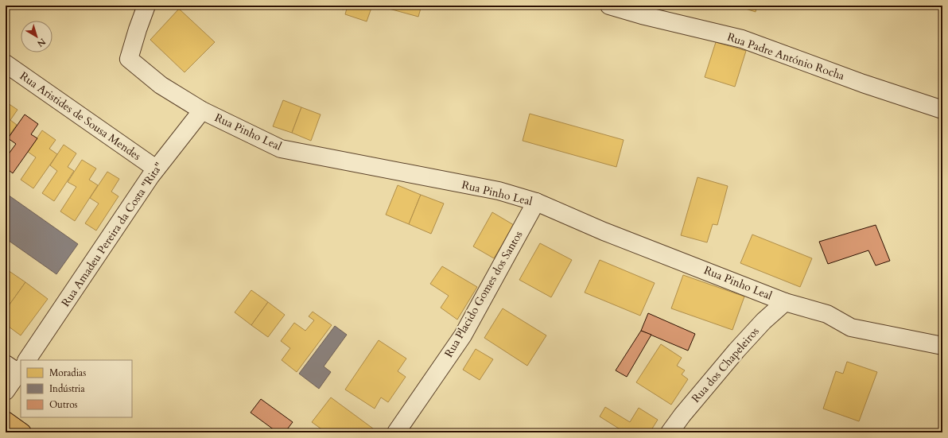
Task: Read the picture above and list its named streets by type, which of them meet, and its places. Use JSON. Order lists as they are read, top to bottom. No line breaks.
{"streets":{"street":["Rua Padre António Rocha","Rua Aristides de Sousa Mendes","Rua Pinho Leal","Rua Amadeu Pereira da Costa \"Rita\"","Rua Placido Gomes dos Santos","Rua dos Chapeleiros"]},"crossings":[["Rua Aristides de Sousa Mendes","Rua Amadeu Pereira da Costa \"Rita\""],["Rua Pinho Leal","Rua Amadeu Pereira da Costa \"Rita\""],["Rua Pinho Leal","Rua Placido Gomes dos Santos"],["Rua Pinho Leal","Rua dos Chapeleiros"]],"legend":["Moradias","Indústria","Outros"],"north":"bottom right"}
